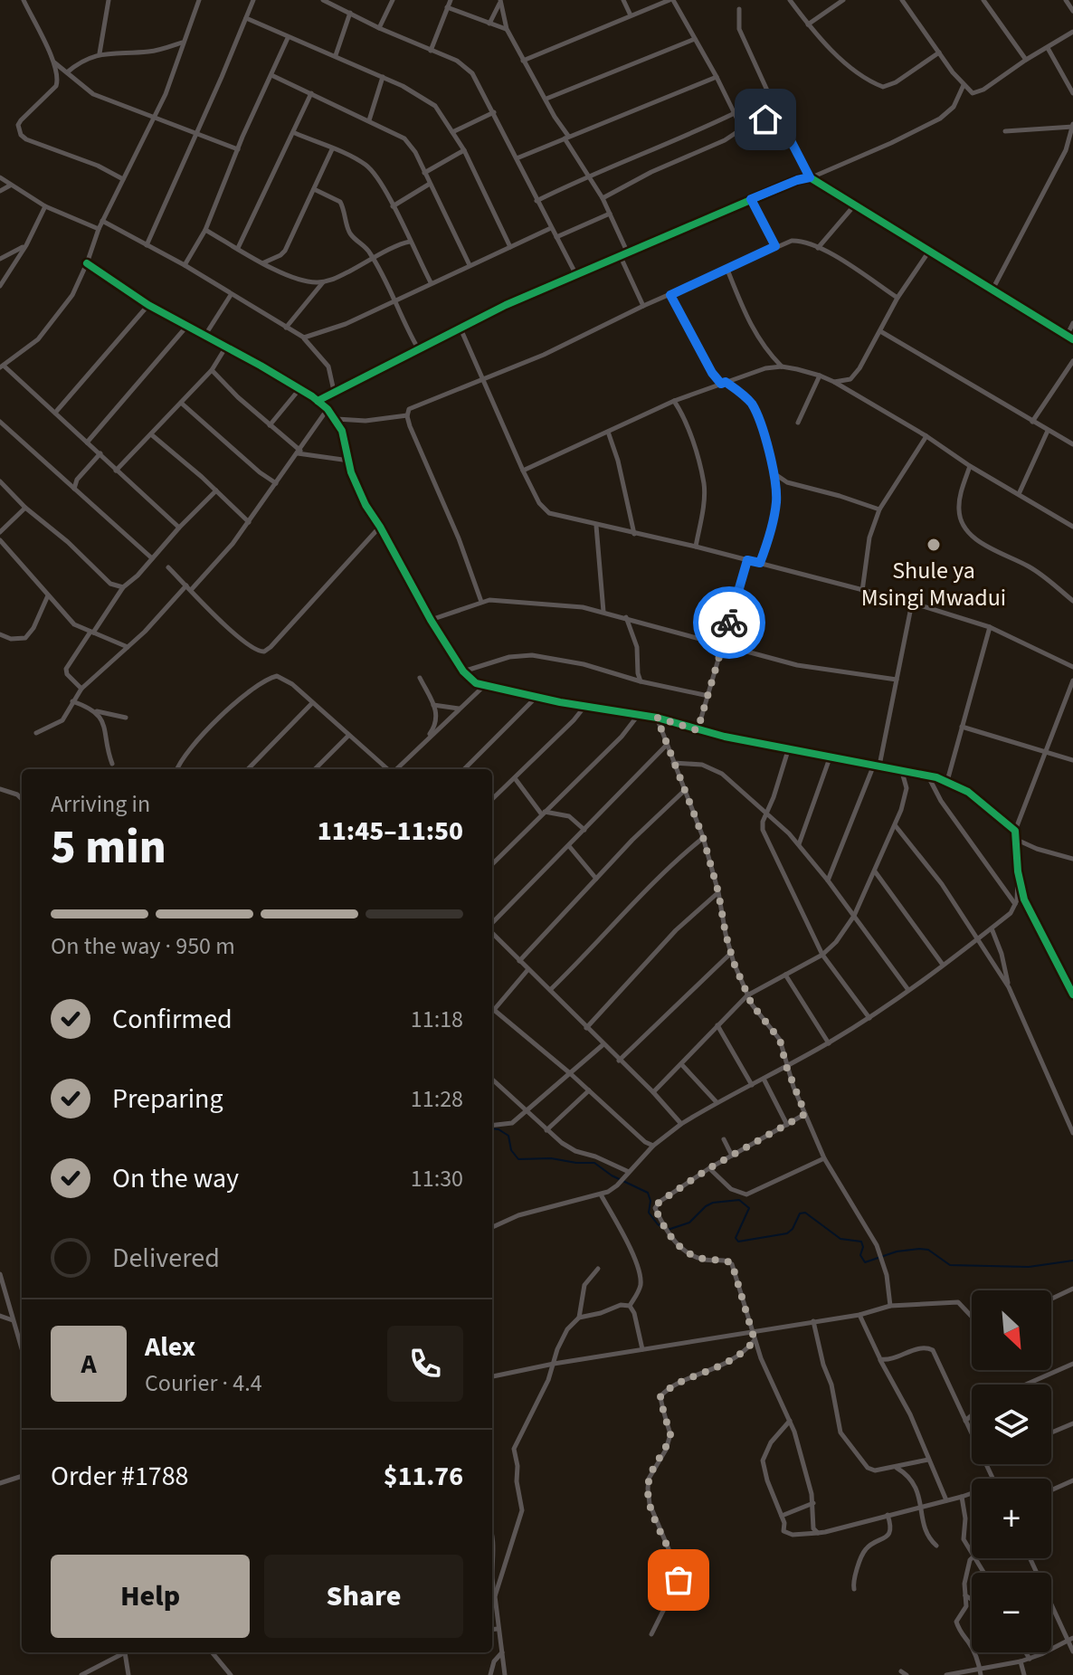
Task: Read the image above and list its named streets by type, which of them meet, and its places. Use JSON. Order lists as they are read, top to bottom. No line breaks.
{"places":["Shule ya Msingi Mwadui"],"north":"bottom right","page":{"heading":["5 min","Arriving in","11:45–11:50"],"panel":["Alex","Courier · 4.4","Order #1788","$11.76"],"bar":"On the way · 950 m","list":[["Confirmed","11:18"],["Preparing","11:28"],["On the way","11:30"],"Delivered"],"map_buttons":["+","−"],"round":"A","buttons":["Help","Share"]}}
